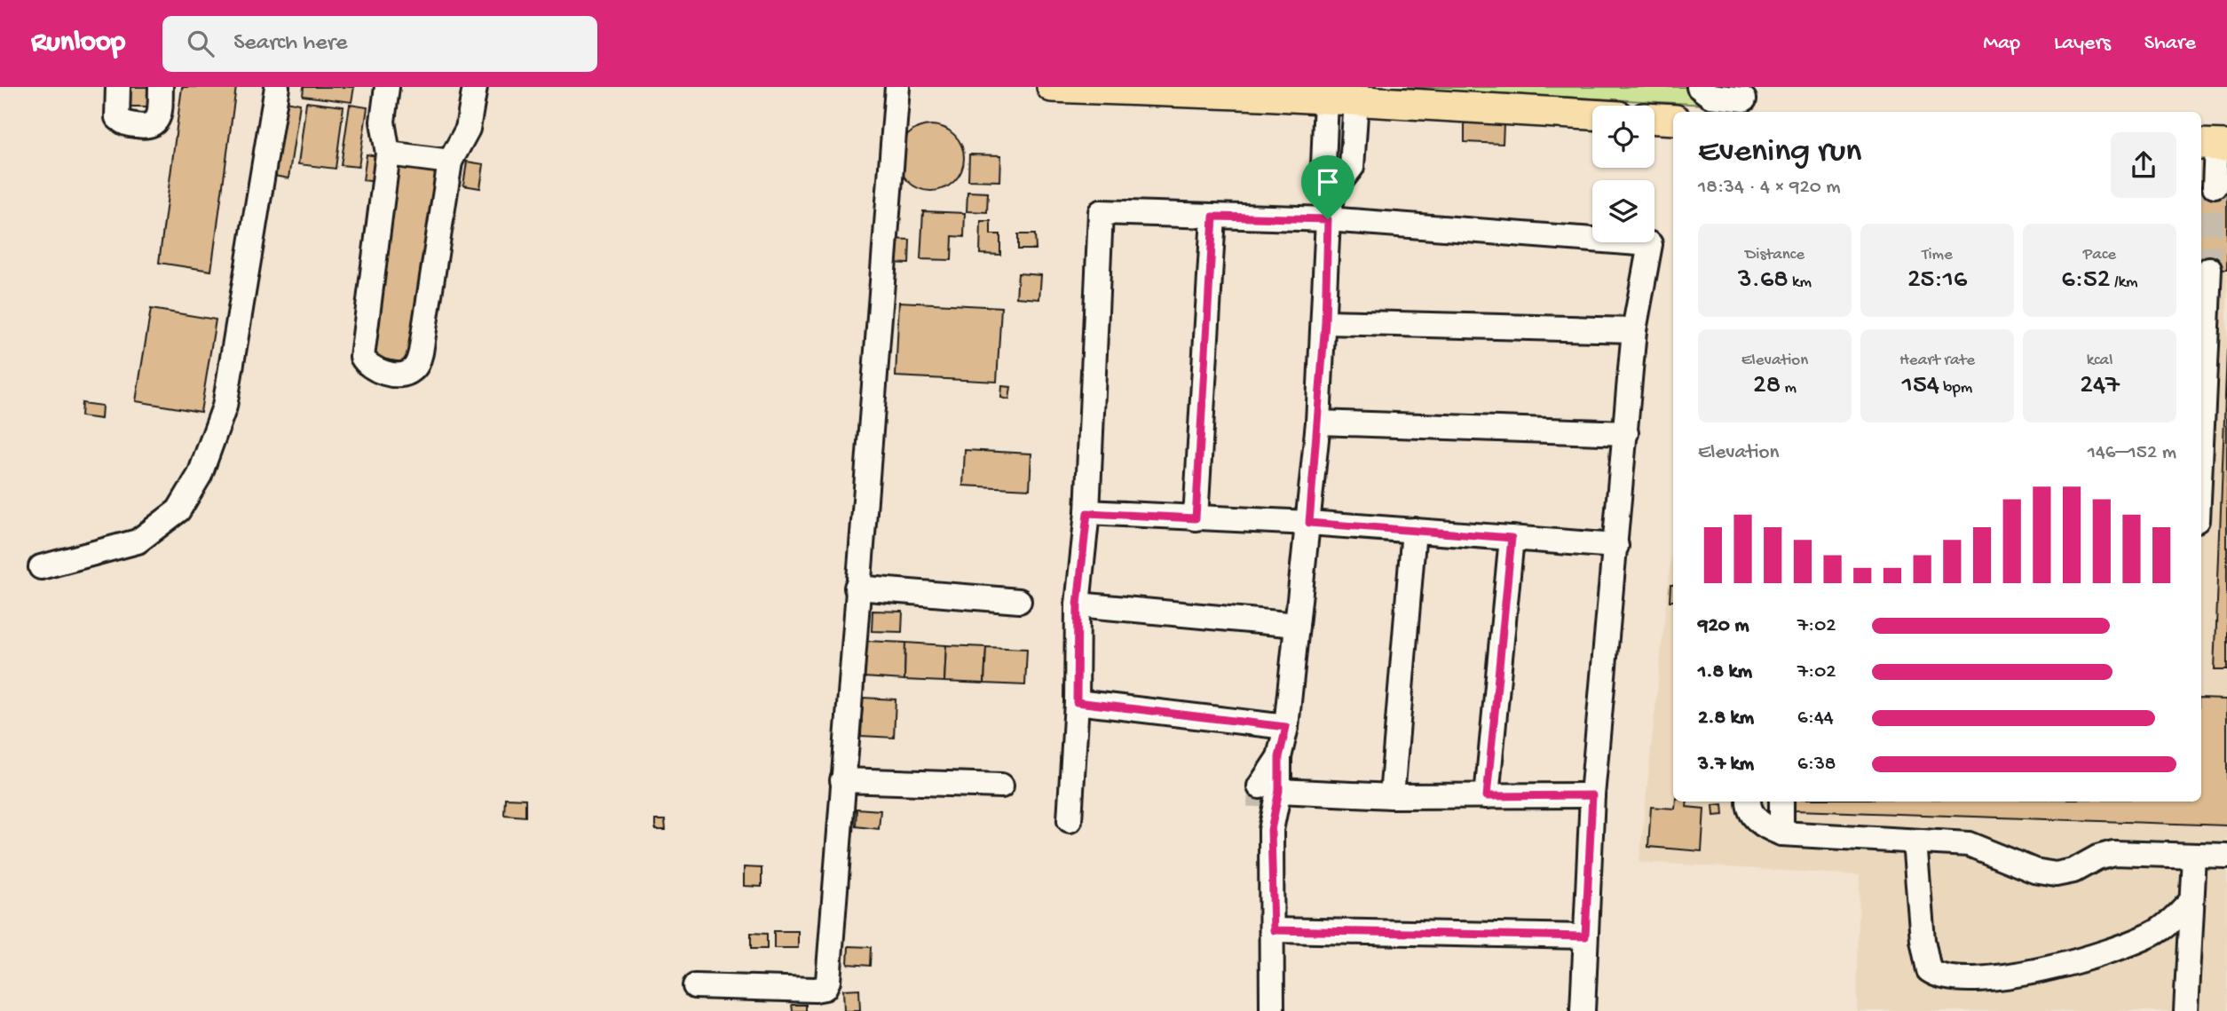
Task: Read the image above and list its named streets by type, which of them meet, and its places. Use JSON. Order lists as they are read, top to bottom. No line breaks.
{"page":{"header":"Runloop","search":"Search here","nav":["Map","Layers","Share"],"heading":["Evening run","18:34 · 4 × 920 m"],"stats":[["Distance","3.68 km"],["Time","25:16"],["Pace","6:52 /km"],["Elevation","28 m"],["Heart rate","154 bpm"],["kcal","247"]],"chart":["Elevation","146–152 m"],"list":[{"name":"920 m","note":"7:02"},{"name":"1.8 km","note":"7:02"},{"name":"2.8 km","note":"6:44"},{"name":"3.7 km","note":"6:38"}]}}
